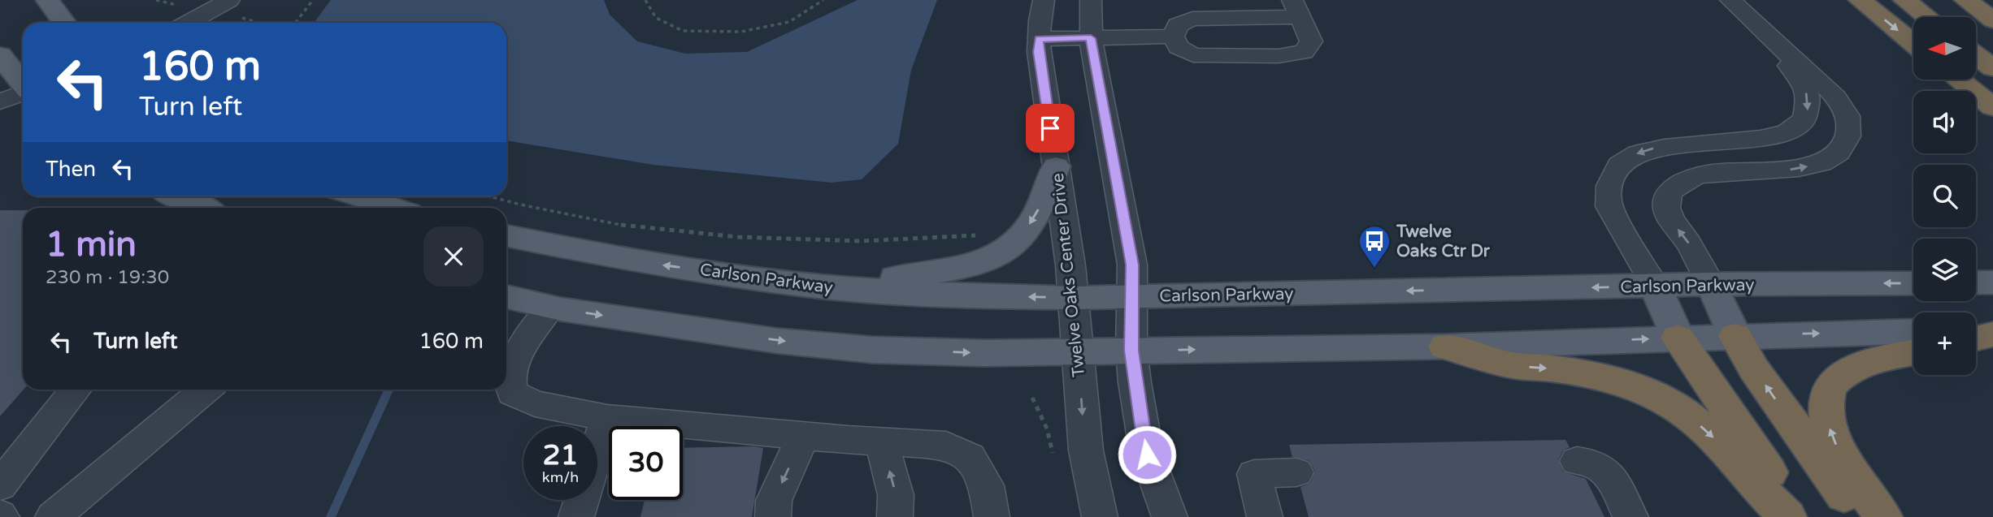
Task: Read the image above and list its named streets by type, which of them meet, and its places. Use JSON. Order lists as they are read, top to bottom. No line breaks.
{"streets":{"main road":["Carlson Parkway"],"street":["Twelve Oaks Center Drive"]},"crossings":[["Twelve Oaks Center Drive","Carlson Parkway"]],"places":{"bus stop":["Twelve Oaks Ctr Dr"]},"north":"left","page":{"map_buttons":"+","turn":["160 m","Turn left"],"then":"Then","heading":["1 min","230 m · 19:30"],"list":[{"name":"Turn left","value":"160 m"}],"speed":"21 km/h","limit":"30"}}
